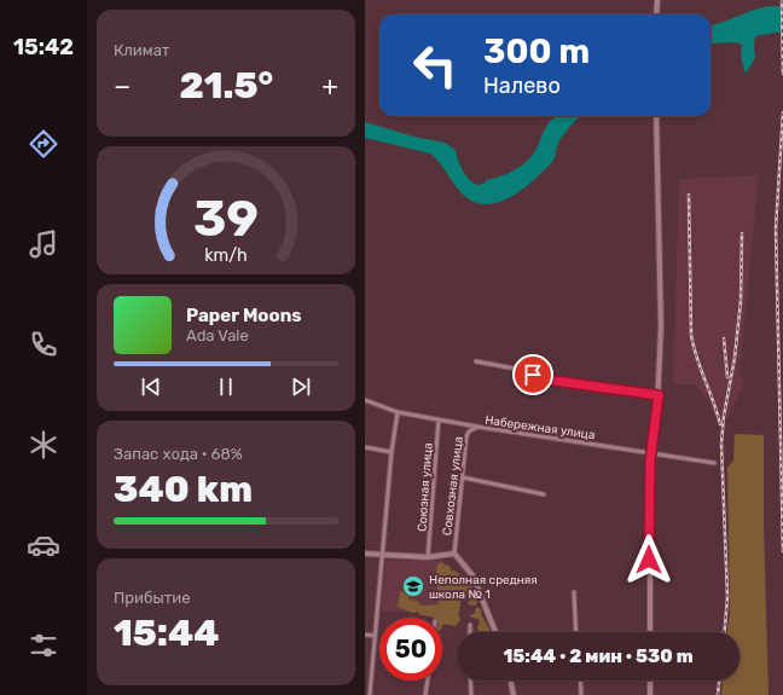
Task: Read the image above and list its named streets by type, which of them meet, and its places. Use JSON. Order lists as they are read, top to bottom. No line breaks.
{"streets":{"main road":["Совхозная улица"],"street":["Набережная улица","Союзная улица"]},"crossings":[["Набережная улица","Совхозная улица"],["Набережная улица","Союзная улица"],["Совхозная улица","Союзная улица"]],"places":{"school or university":["Неполная средняя школа № 1"]},"page":{"tabs":"15:42","tile":["Климат",["Запас хода · 68%","340 km"],["Прибытие","15:44"]],"turn":["300 m","Налево"],"heat":["−","21.5°","+"],"song":["Paper Moons","Ada Vale"],"limit":"50","trip":"15:44 · 2 мин · 530 m","gauge":["39","km/h"]}}
